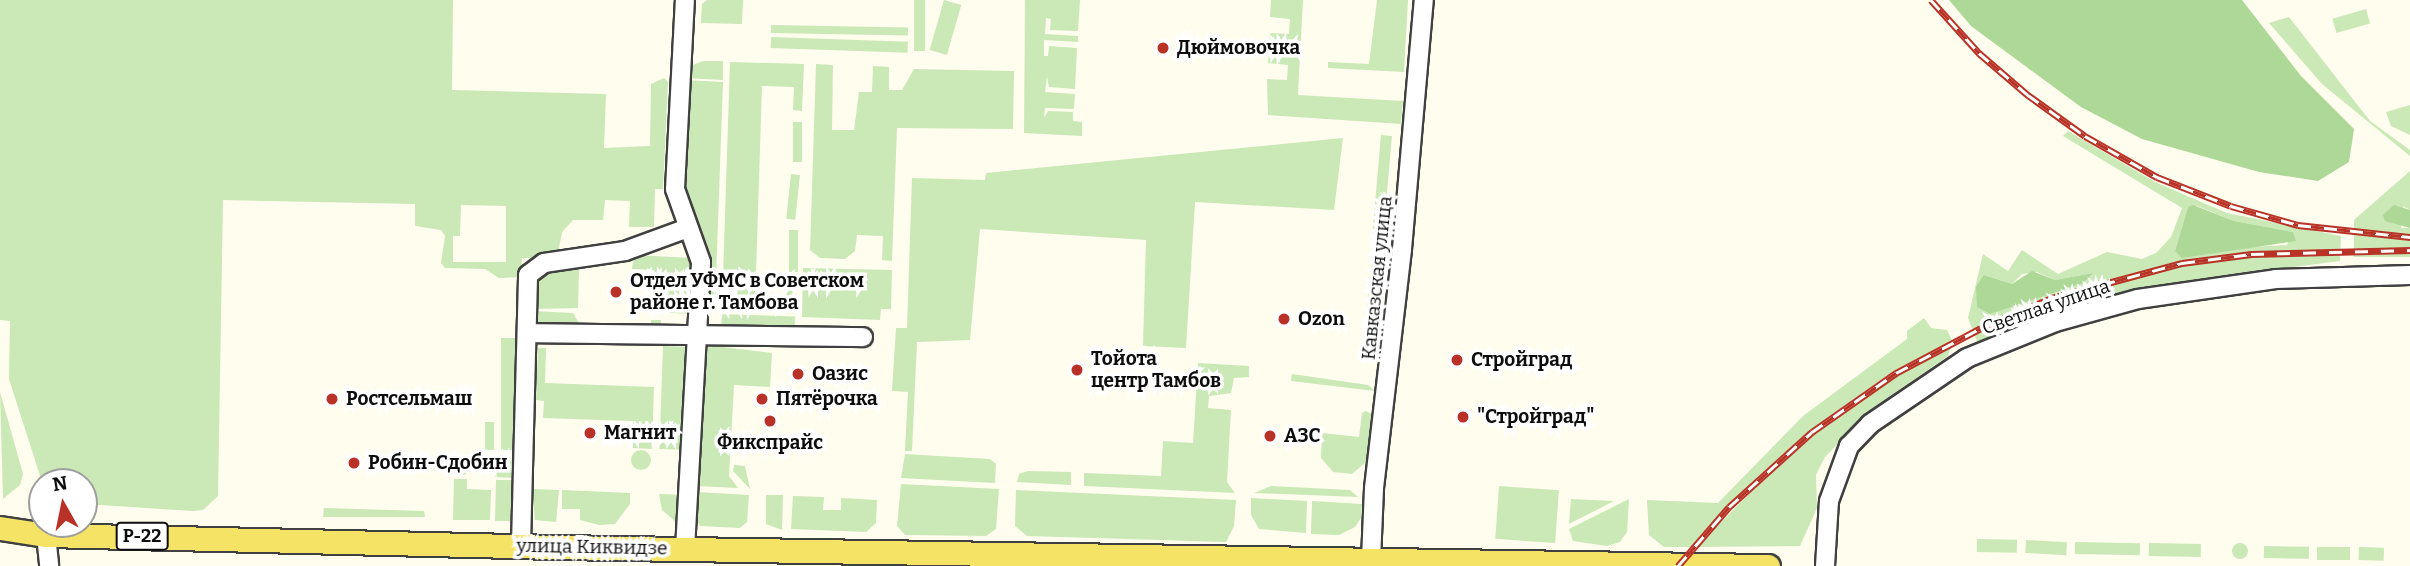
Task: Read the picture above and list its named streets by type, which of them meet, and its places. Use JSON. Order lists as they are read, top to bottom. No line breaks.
{"streets":{"main road":["Р-22","улица Киквидзе"],"street":["Кавказская улица","Светлая улица"]},"crossings":[["Кавказская улица","улица Киквидзе"]],"places":["Дюймовочка","Отдел УФМС в Советском районе г. Тамбова","Ozon","Стройград","Тойота центр Тамбов","Оазис","Ростсельмаш","Пятёрочка","\"Стройград\"","Фикспрайс","Магнит","АЗС","Робин-Сдобин"],"north":"top"}
